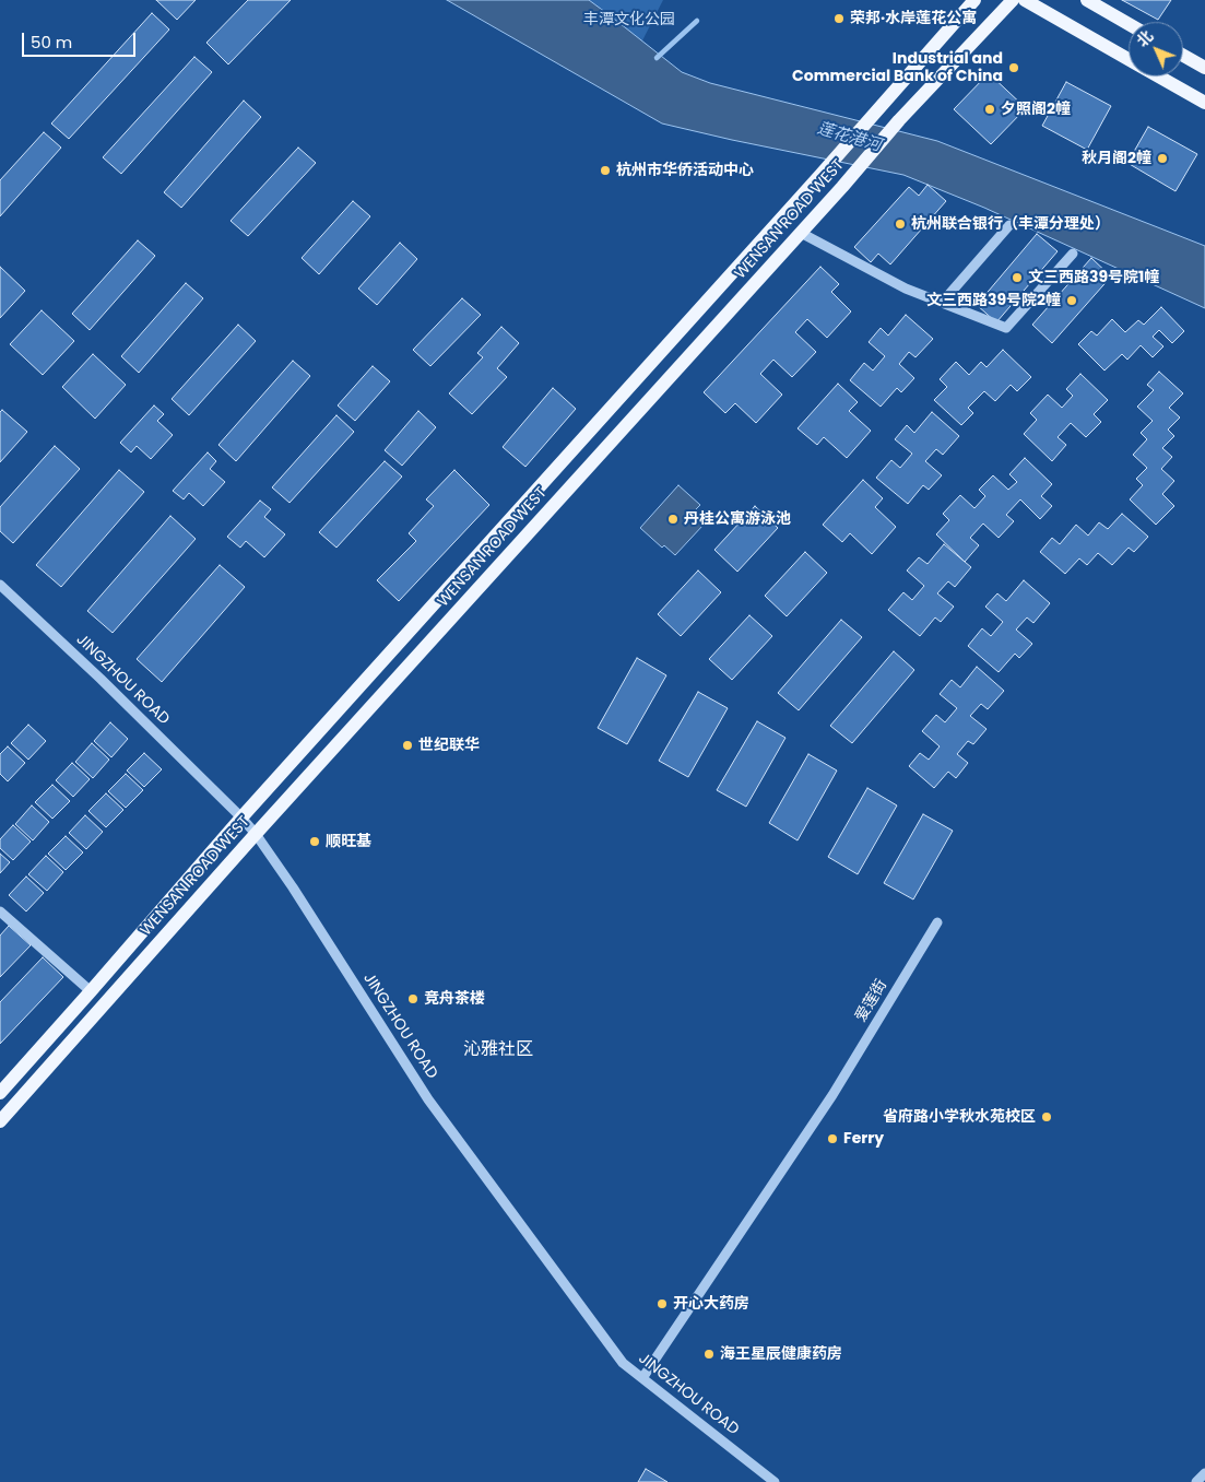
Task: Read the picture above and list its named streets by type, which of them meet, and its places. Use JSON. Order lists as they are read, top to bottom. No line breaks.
{"streets":{"main road":["WENSAN ROAD WEST"],"street":["JINGZHOU ROAD","爱莲街"]},"crossings":[["WENSAN ROAD WEST","JINGZHOU ROAD"],["JINGZHOU ROAD","爱莲街"]],"districts":["沁雅社区"],"water":["莲花港河"],"parks":["丰潭文化公园"],"places":["荣邦·水岸莲花公寓","Industrial and Commercial Bank of China","夕照阁2幢","秋月阁2幢","杭州市华侨活动中心","杭州联合银行（丰潭分理处）","文三西路39号院1幢","文三西路39号院2幢","丹桂公寓游泳池","世纪联华","顺旺基","竞舟茶楼","省府路小学秋水苑校区","Ferry","开心大药房","海王星辰健康药房"],"scale_bar":"50 m","north":"top left"}
